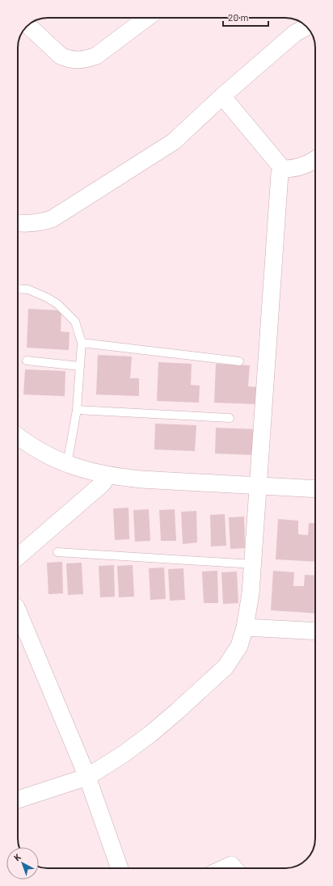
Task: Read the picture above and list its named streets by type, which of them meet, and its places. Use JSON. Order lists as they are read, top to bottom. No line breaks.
{"scale_bar":"20 m","north":"top left"}
